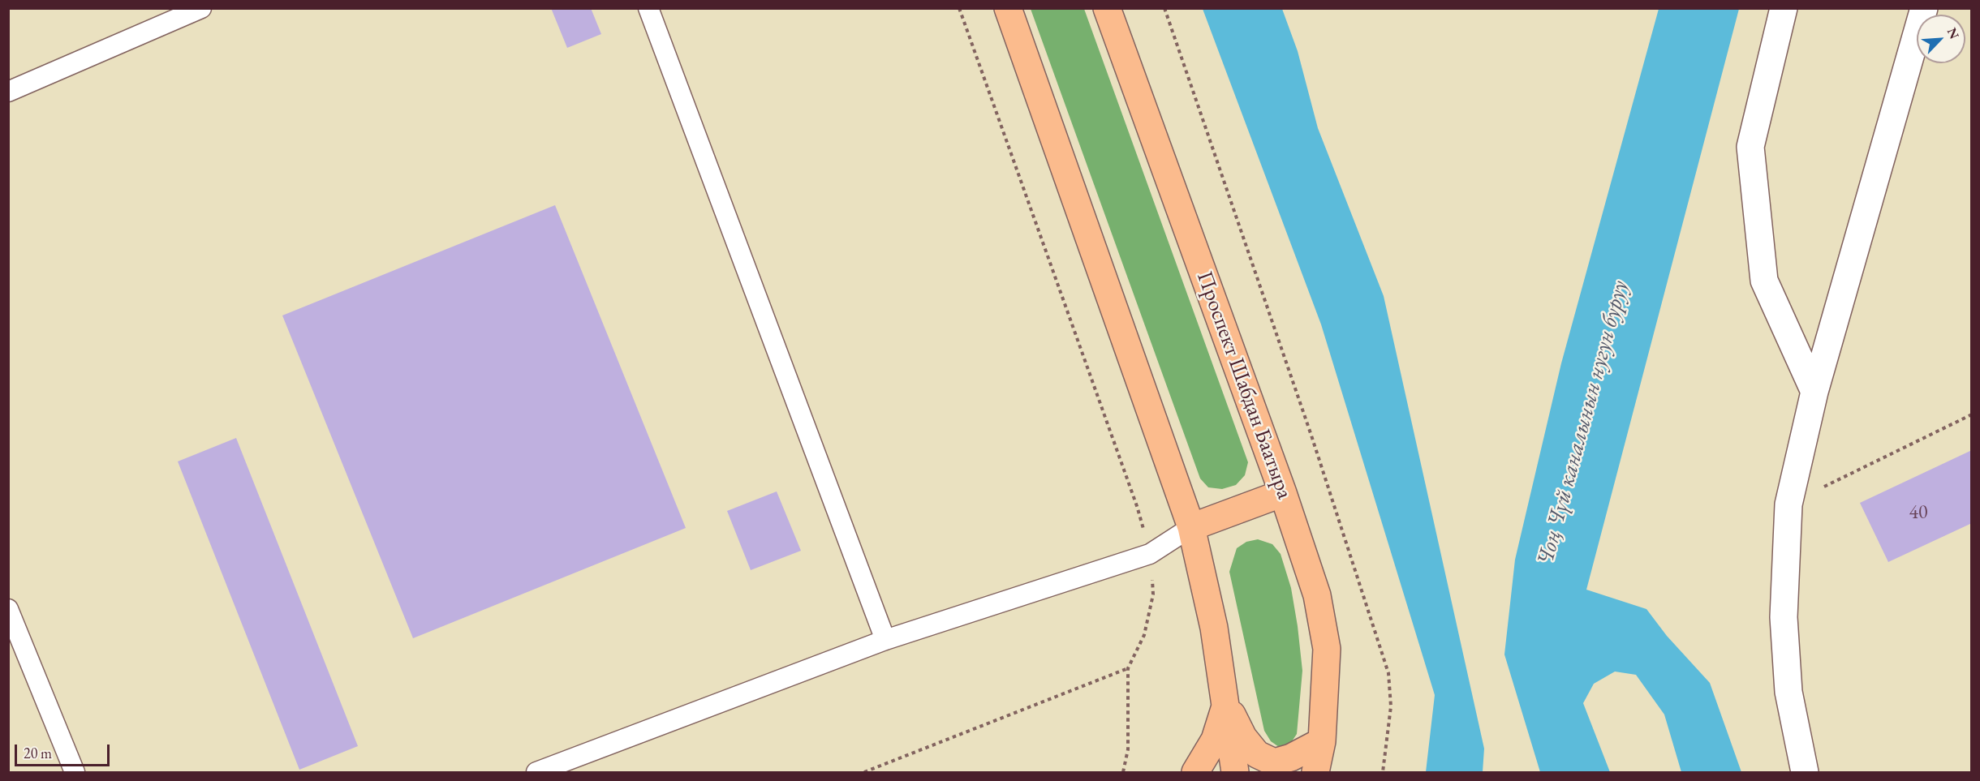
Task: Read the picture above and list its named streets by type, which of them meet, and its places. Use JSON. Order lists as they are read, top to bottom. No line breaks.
{"streets":{"main road":["Проспект Шабдан Баатыра"]},"water":["Чоң Чүй каналынын нугун буруу"],"house_numbers":["40"],"scale_bar":"20 m","north":"top right"}
